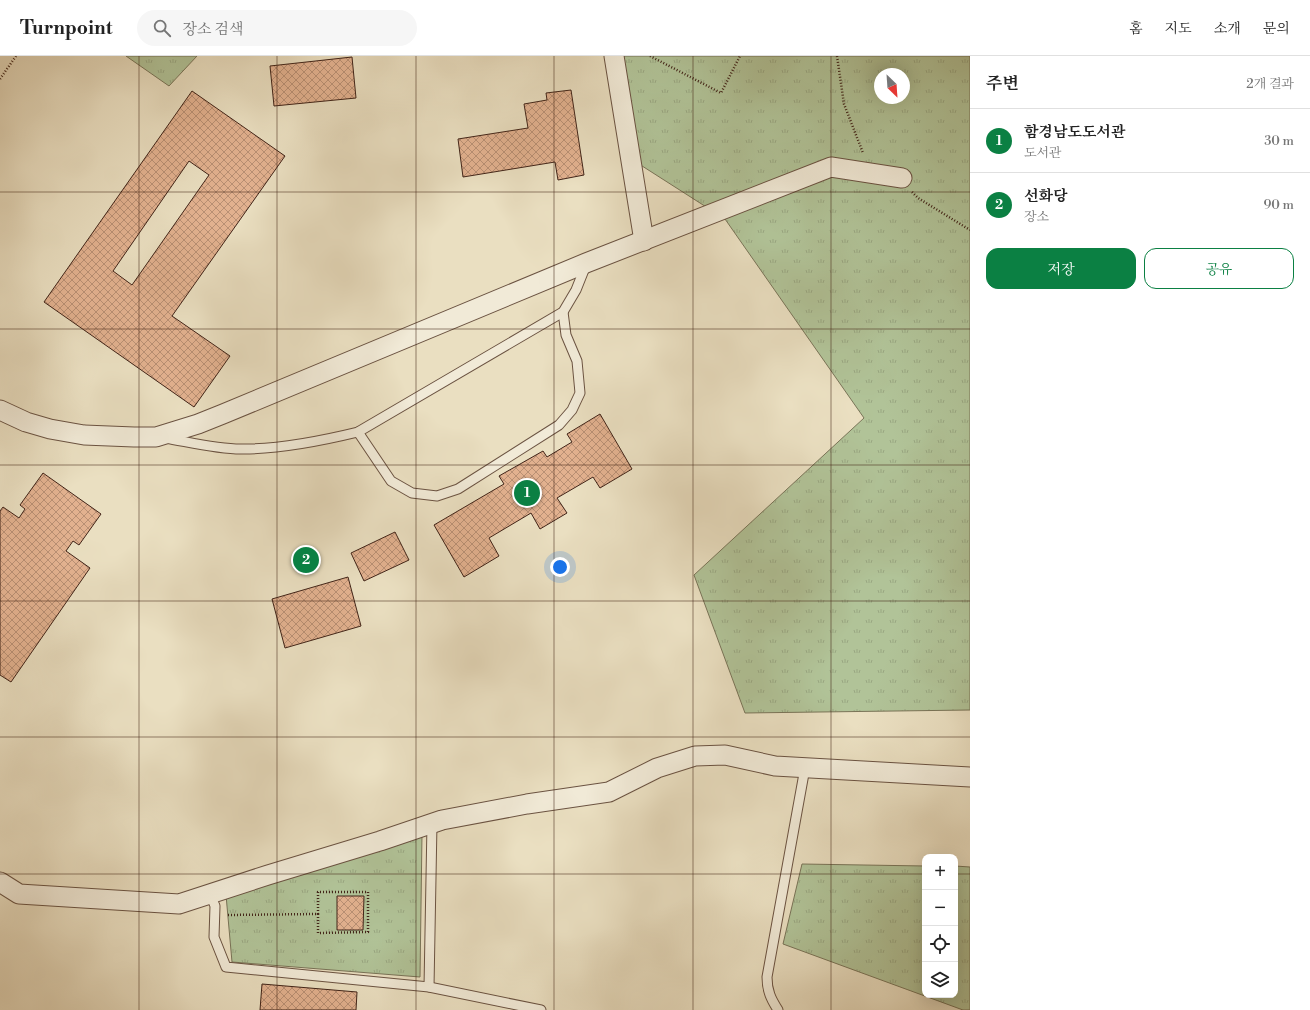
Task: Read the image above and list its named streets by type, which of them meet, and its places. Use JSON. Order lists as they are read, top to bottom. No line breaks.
{"north":"bottom right","page":{"header":"Turnpoint","search":"장소 검색","nav":["홈","지도","소개","문의"],"heading":["주변","2개 결과"],"list":[{"mark":"1","name":"함경남도도서관","note":"도서관","value":"30 m"},{"mark":"2","name":"선화당","note":"장소","value":"90 m"}],"buttons":["저장","공유"],"pins":["1","2"],"map_buttons":["+","−"]}}
